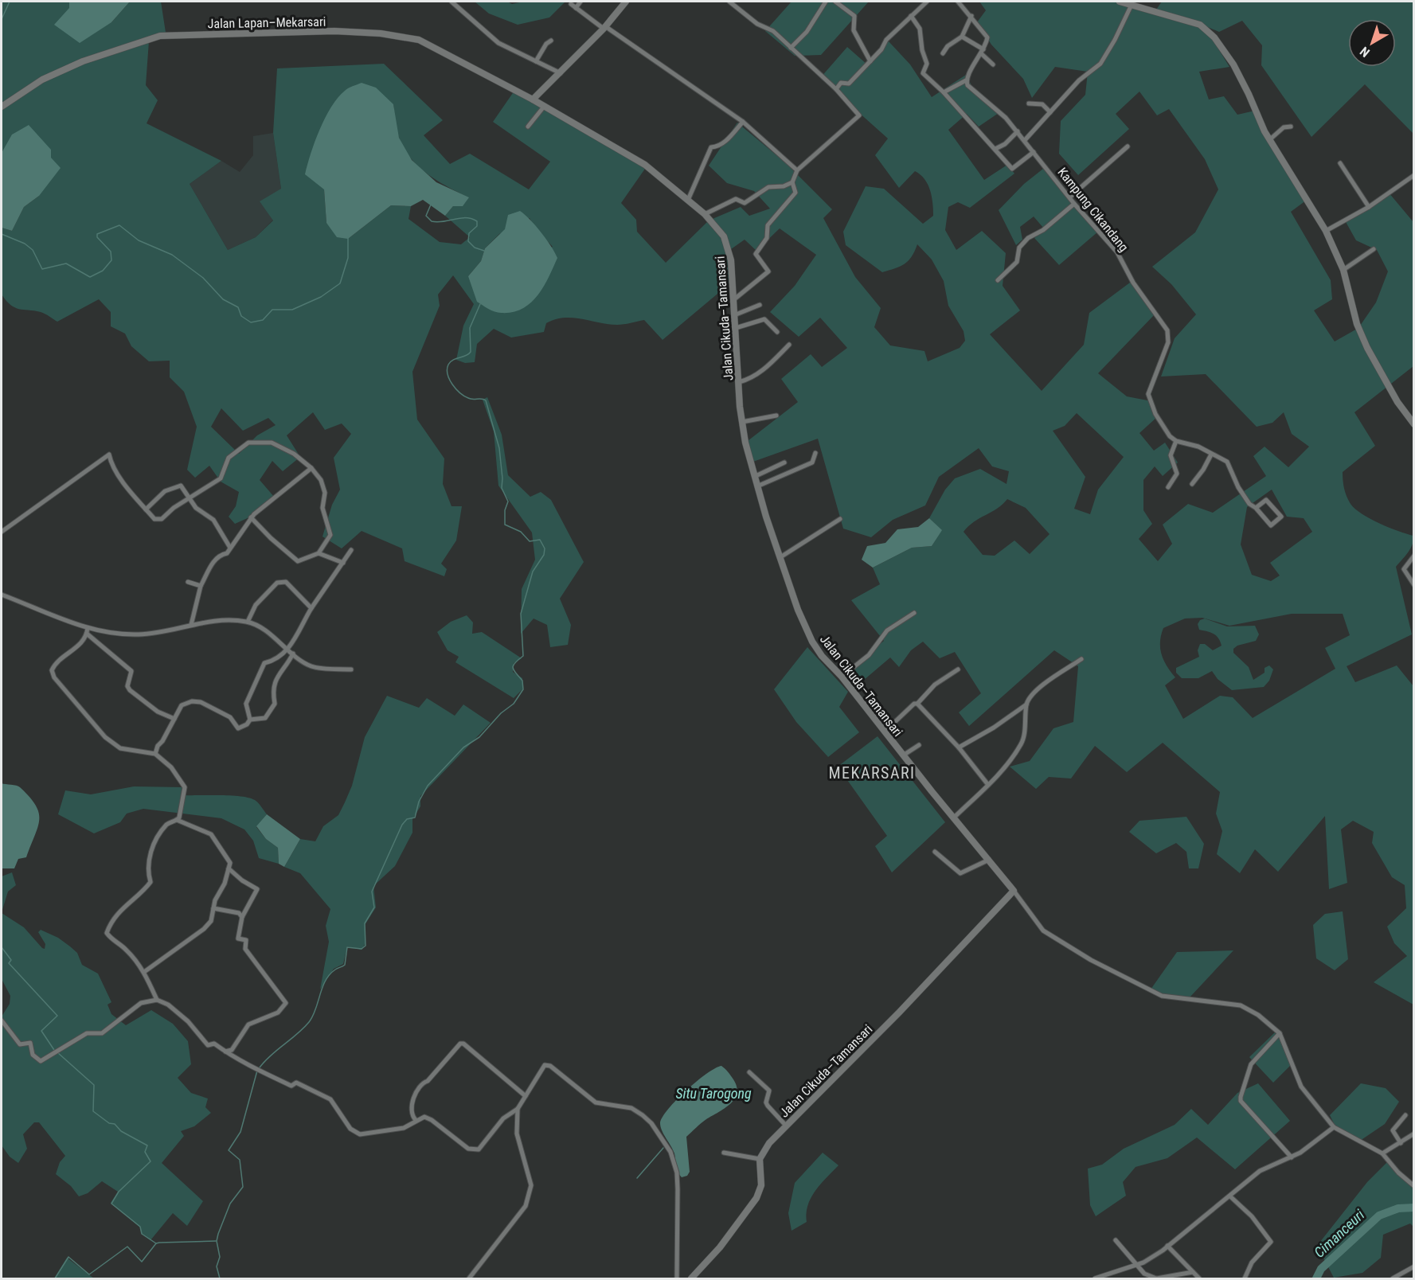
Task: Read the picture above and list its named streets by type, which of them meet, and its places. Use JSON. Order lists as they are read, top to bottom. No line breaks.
{"streets":{"street":["Jalan Lapan–Mekarsari","Kampung Cikandang","Jalan Cikuda–Tamansari"]},"crossings":[["Jalan Lapan–Mekarsari","Jalan Cikuda–Tamansari"]],"districts":["MEKARSARI"],"water":["Situ Tarogong","Cimanceuri"],"north":"bottom left"}
